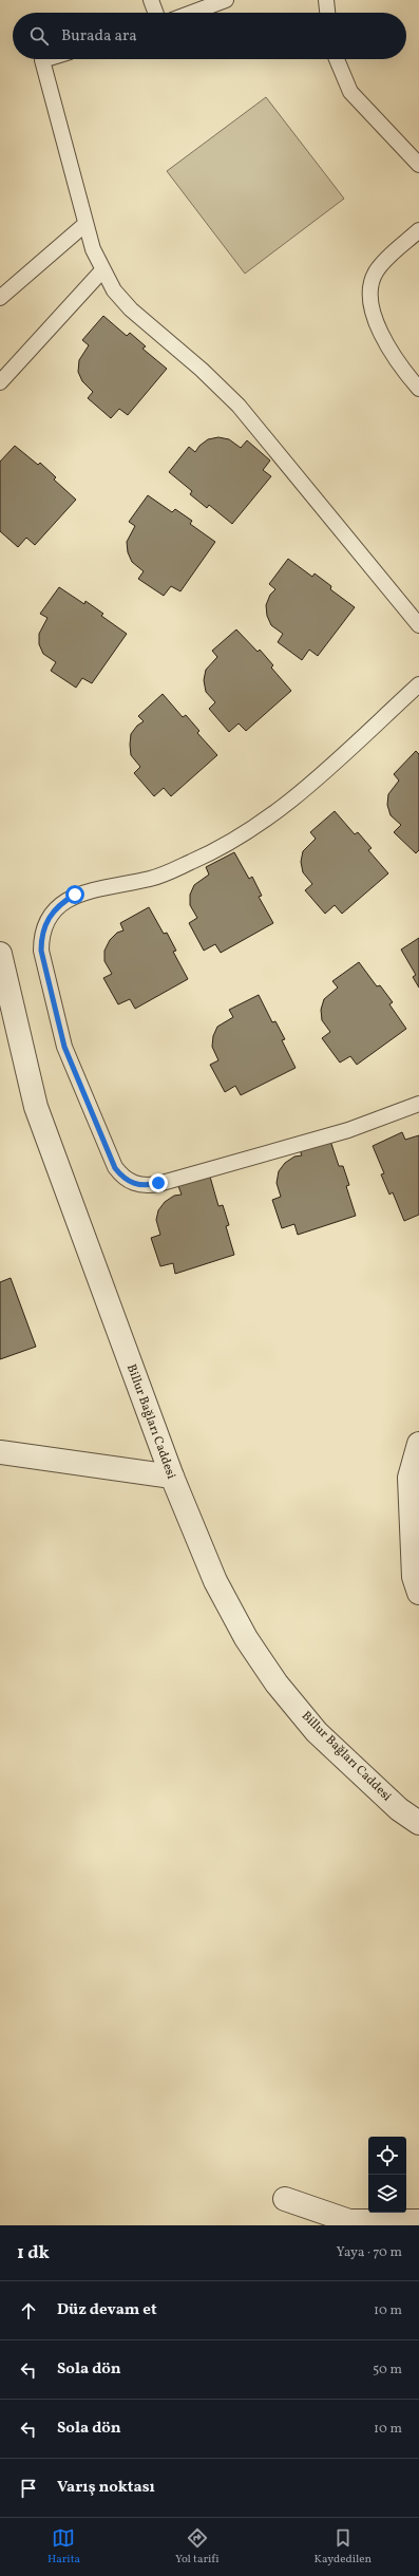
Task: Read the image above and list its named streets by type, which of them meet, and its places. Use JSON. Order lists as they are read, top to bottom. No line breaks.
{"streets":{"street":["Billur Bağları Caddesi"]},"page":{"search":"Burada ara","heading":["1 dk","Yaya · 70 m"],"list":[["Düz devam et","10 m"],["Sola dön","50 m"],["Sola dön","10 m"],"Varış noktası"],"nav":["Harita","Yol tarifi","Kaydedilen"]}}
